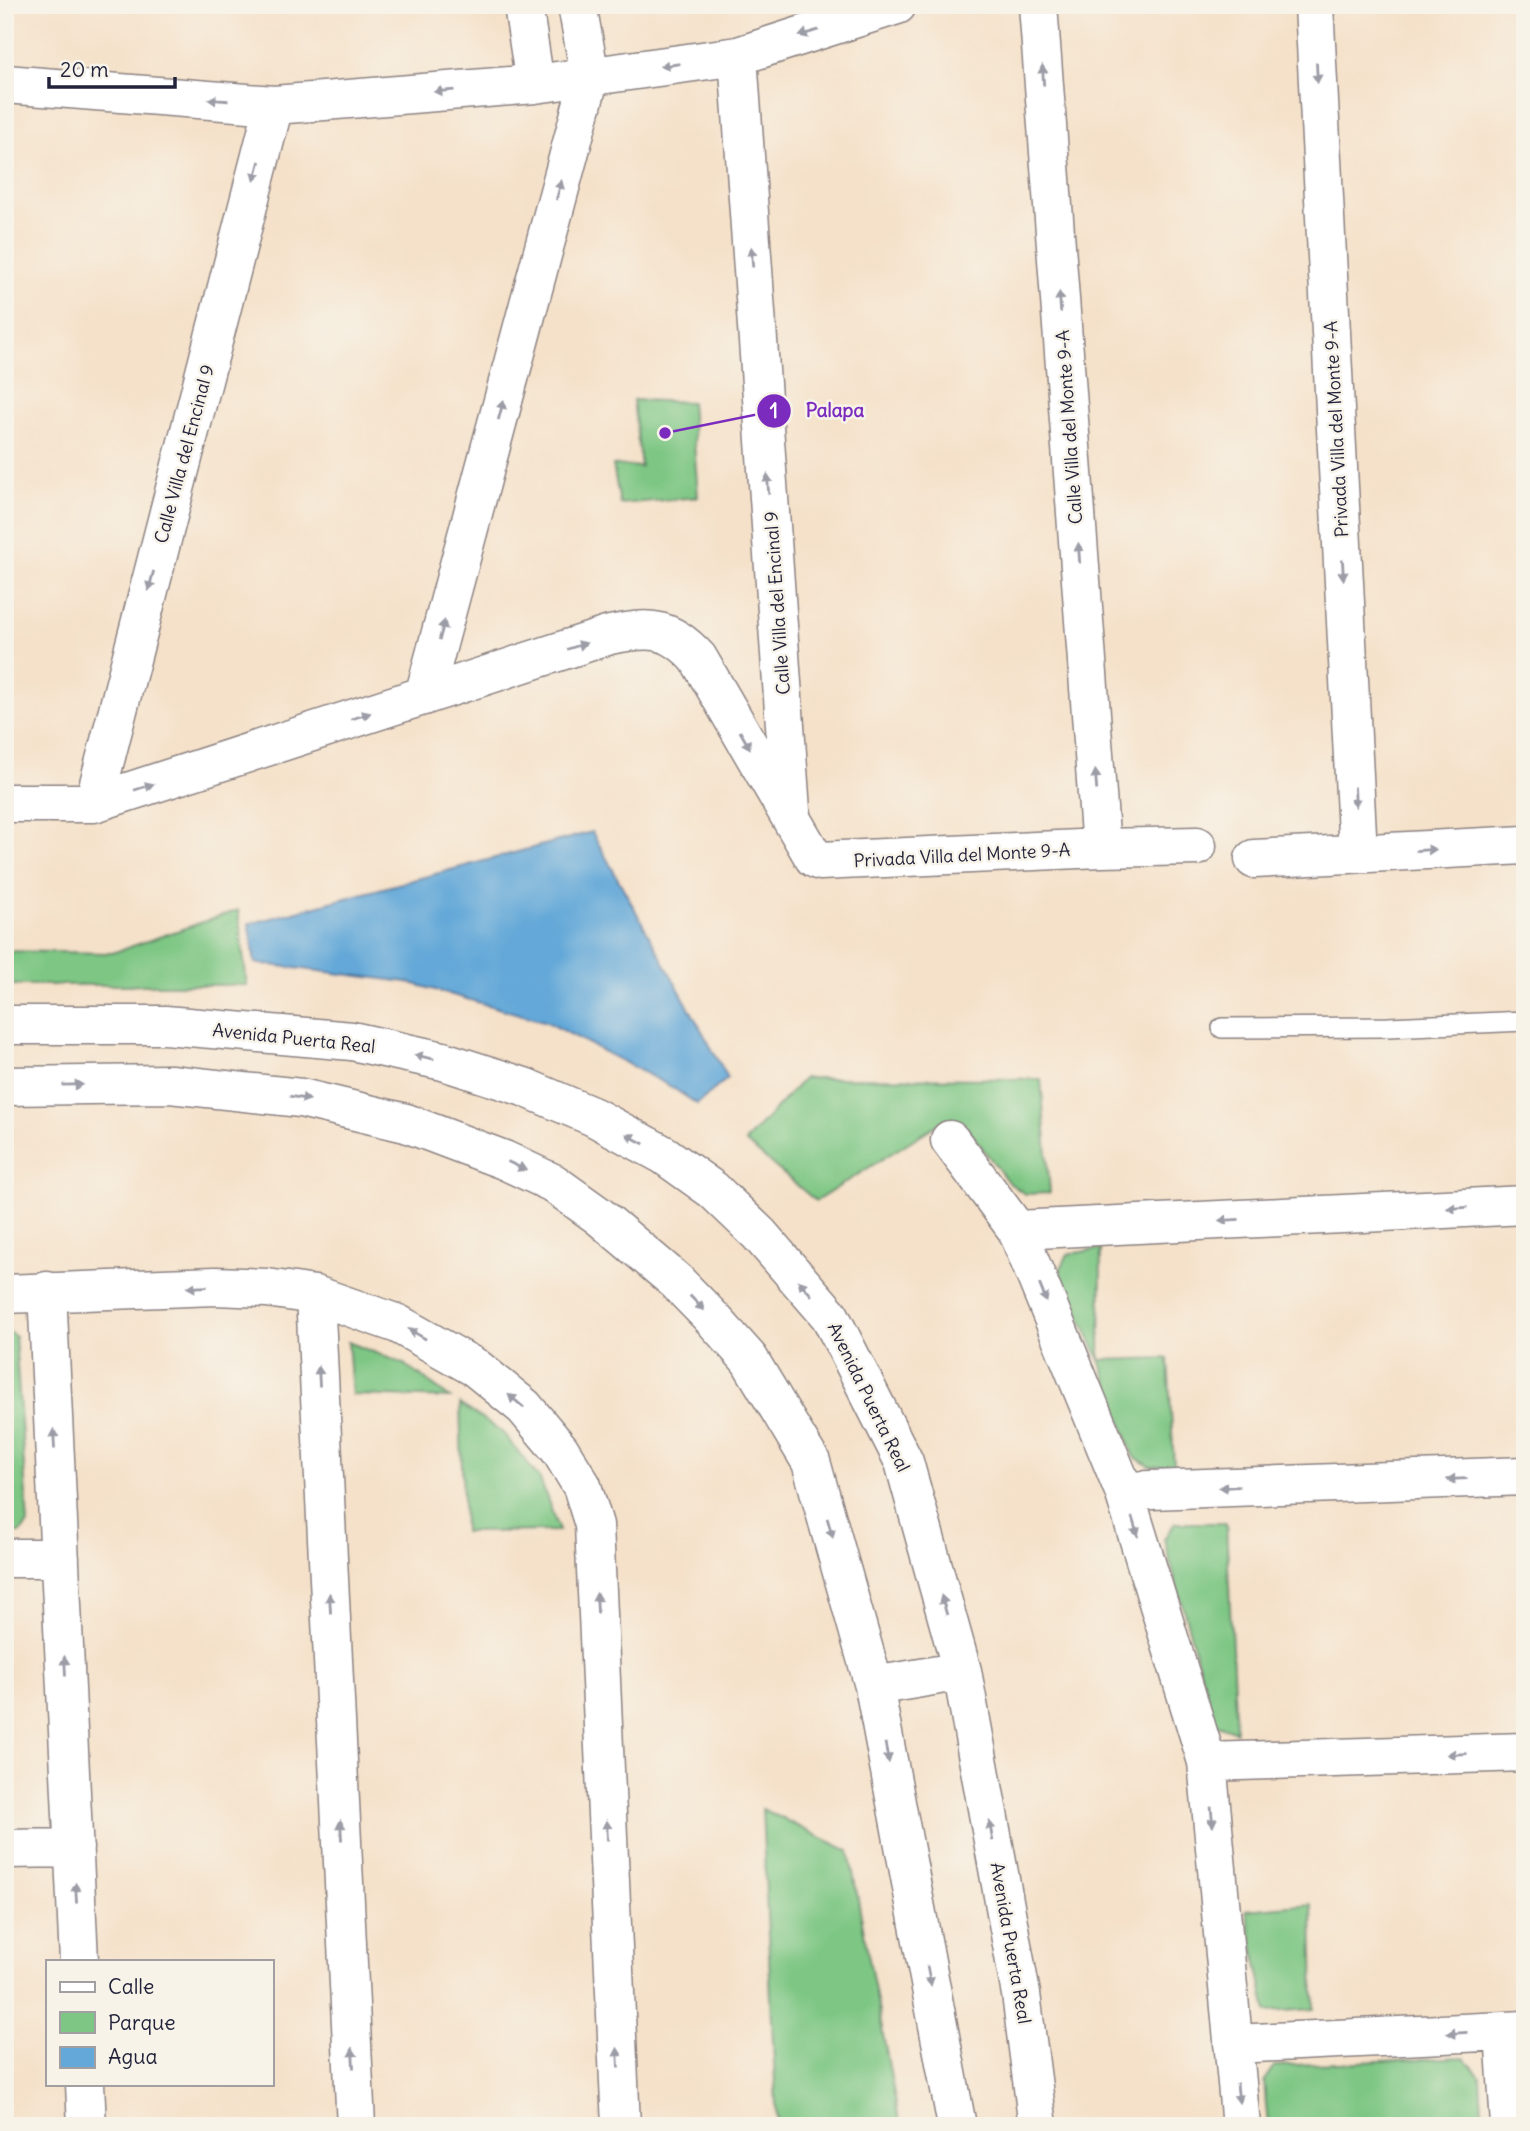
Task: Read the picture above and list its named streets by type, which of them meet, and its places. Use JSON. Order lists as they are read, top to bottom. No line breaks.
{"streets":{"street":["Calle Villa del Monte 9-A","Privada Villa del Monte 9-A","Calle Villa del Encinal 9","Avenida Puerta Real"]},"crossings":[["Calle Villa del Monte 9-A","Privada Villa del Monte 9-A"],["Privada Villa del Monte 9-A","Calle Villa del Encinal 9"]],"one_way":["Calle Villa del Monte 9-A","Privada Villa del Monte 9-A","Avenida Puerta Real"],"places":["Palapa"],"legend":["Calle","Parque","Agua"],"scale_bar":"20 m"}
